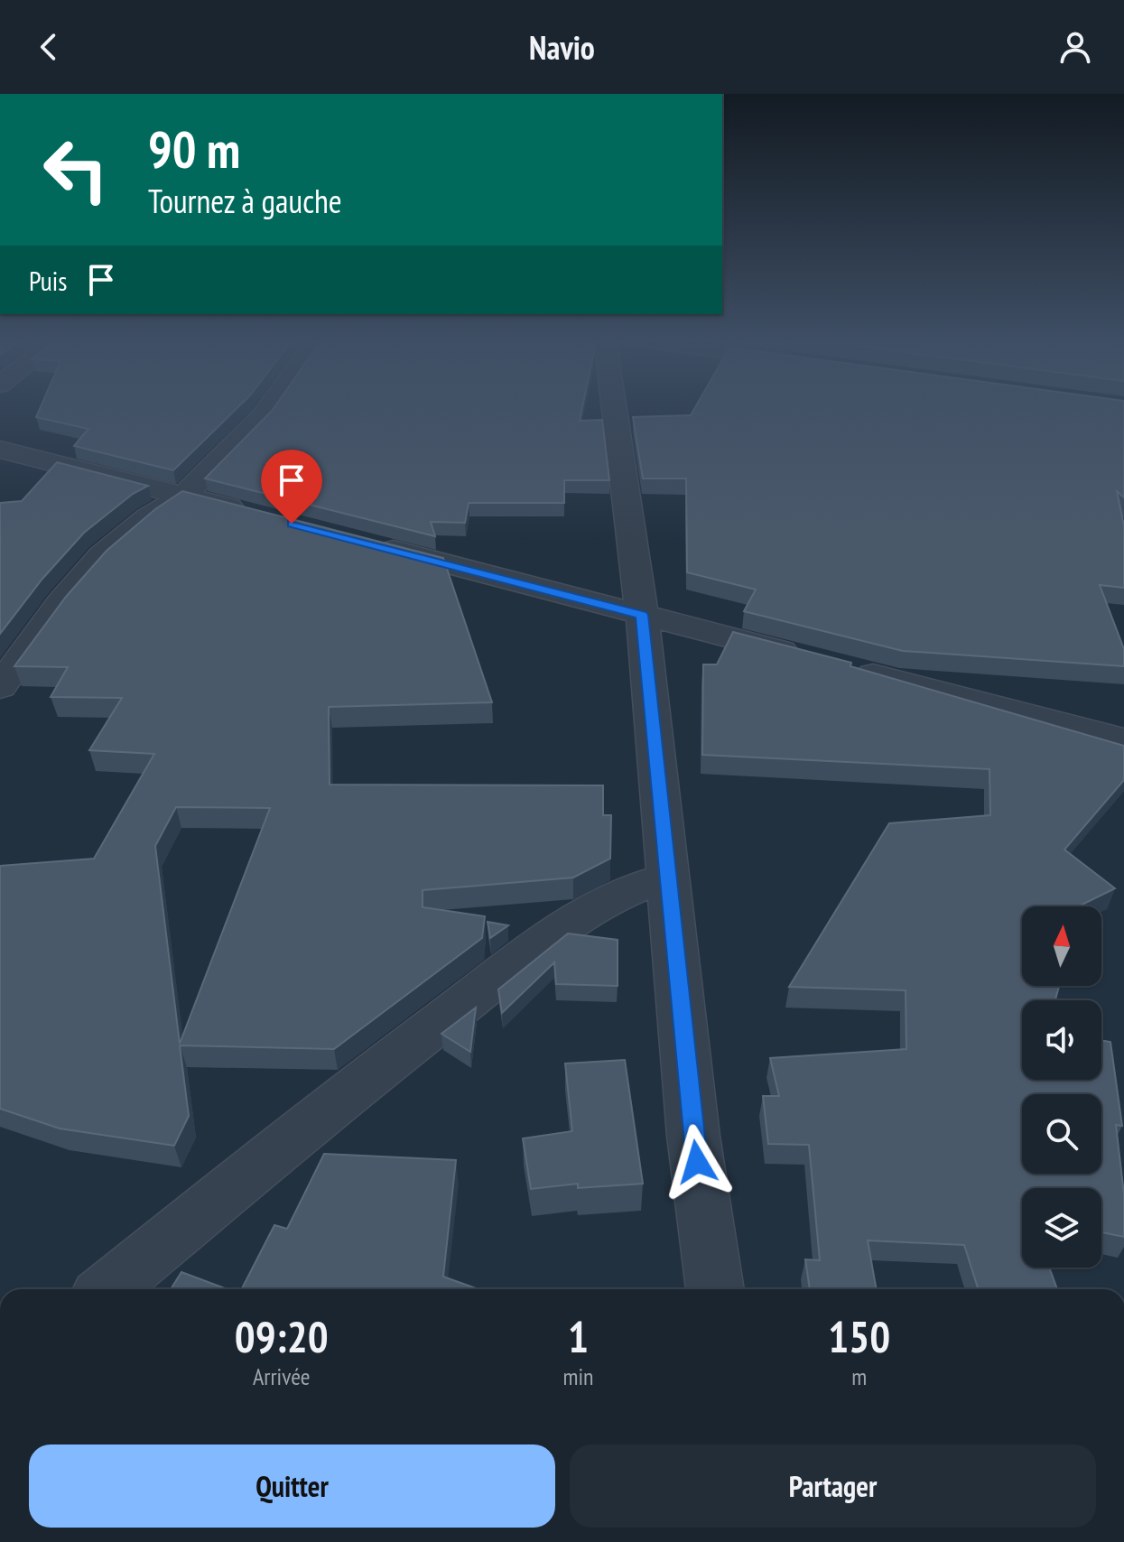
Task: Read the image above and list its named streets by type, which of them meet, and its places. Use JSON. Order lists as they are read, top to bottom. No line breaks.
{"north":"top","page":{"header":"Navio","turn":["90 m","Tournez à gauche"],"then":"Puis","eta":["09:20","Arrivée","1","min","150","m"],"buttons":["Quitter","Partager"]}}
